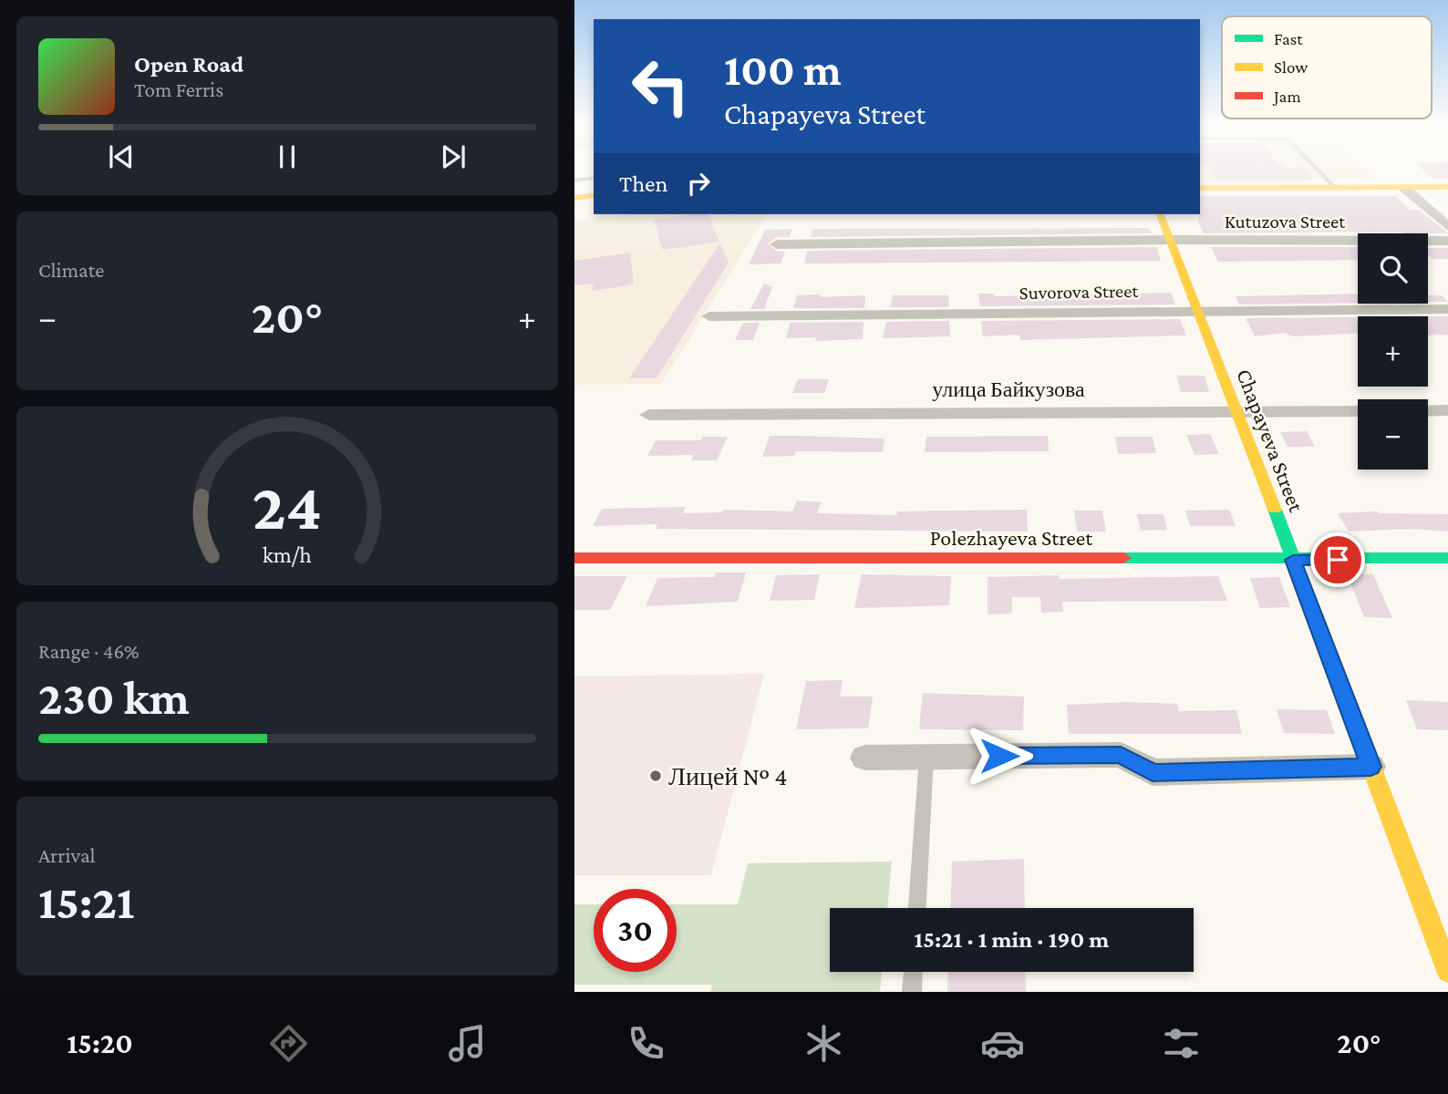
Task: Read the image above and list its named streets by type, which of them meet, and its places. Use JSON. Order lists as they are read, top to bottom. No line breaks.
{"streets":{"street":["Kutuzova Street","Suvorova Street","улица Байкузова","Chapayeva Street","Polezhayeva Street"]},"crossings":[["Kutuzova Street","Chapayeva Street"],["Suvorova Street","Chapayeva Street"],["улица Байкузова","Chapayeva Street"],["Chapayeva Street","Polezhayeva Street"]],"places":["Лицей № 4"],"legend":["Fast","Slow","Jam"],"page":{"turn":["100 m","Chapayeva Street"],"song":["Open Road","Tom Ferris"],"then":"Then","tile":["Climate",["Range · 46%","230 km"],["Arrival","15:21"]],"map_buttons":["+","−"],"heat":["−","20°","+"],"limit":"30","trip":"15:21 · 1 min · 190 m","tabs":["15:20","20°"],"gauge":["24","km/h"]}}
